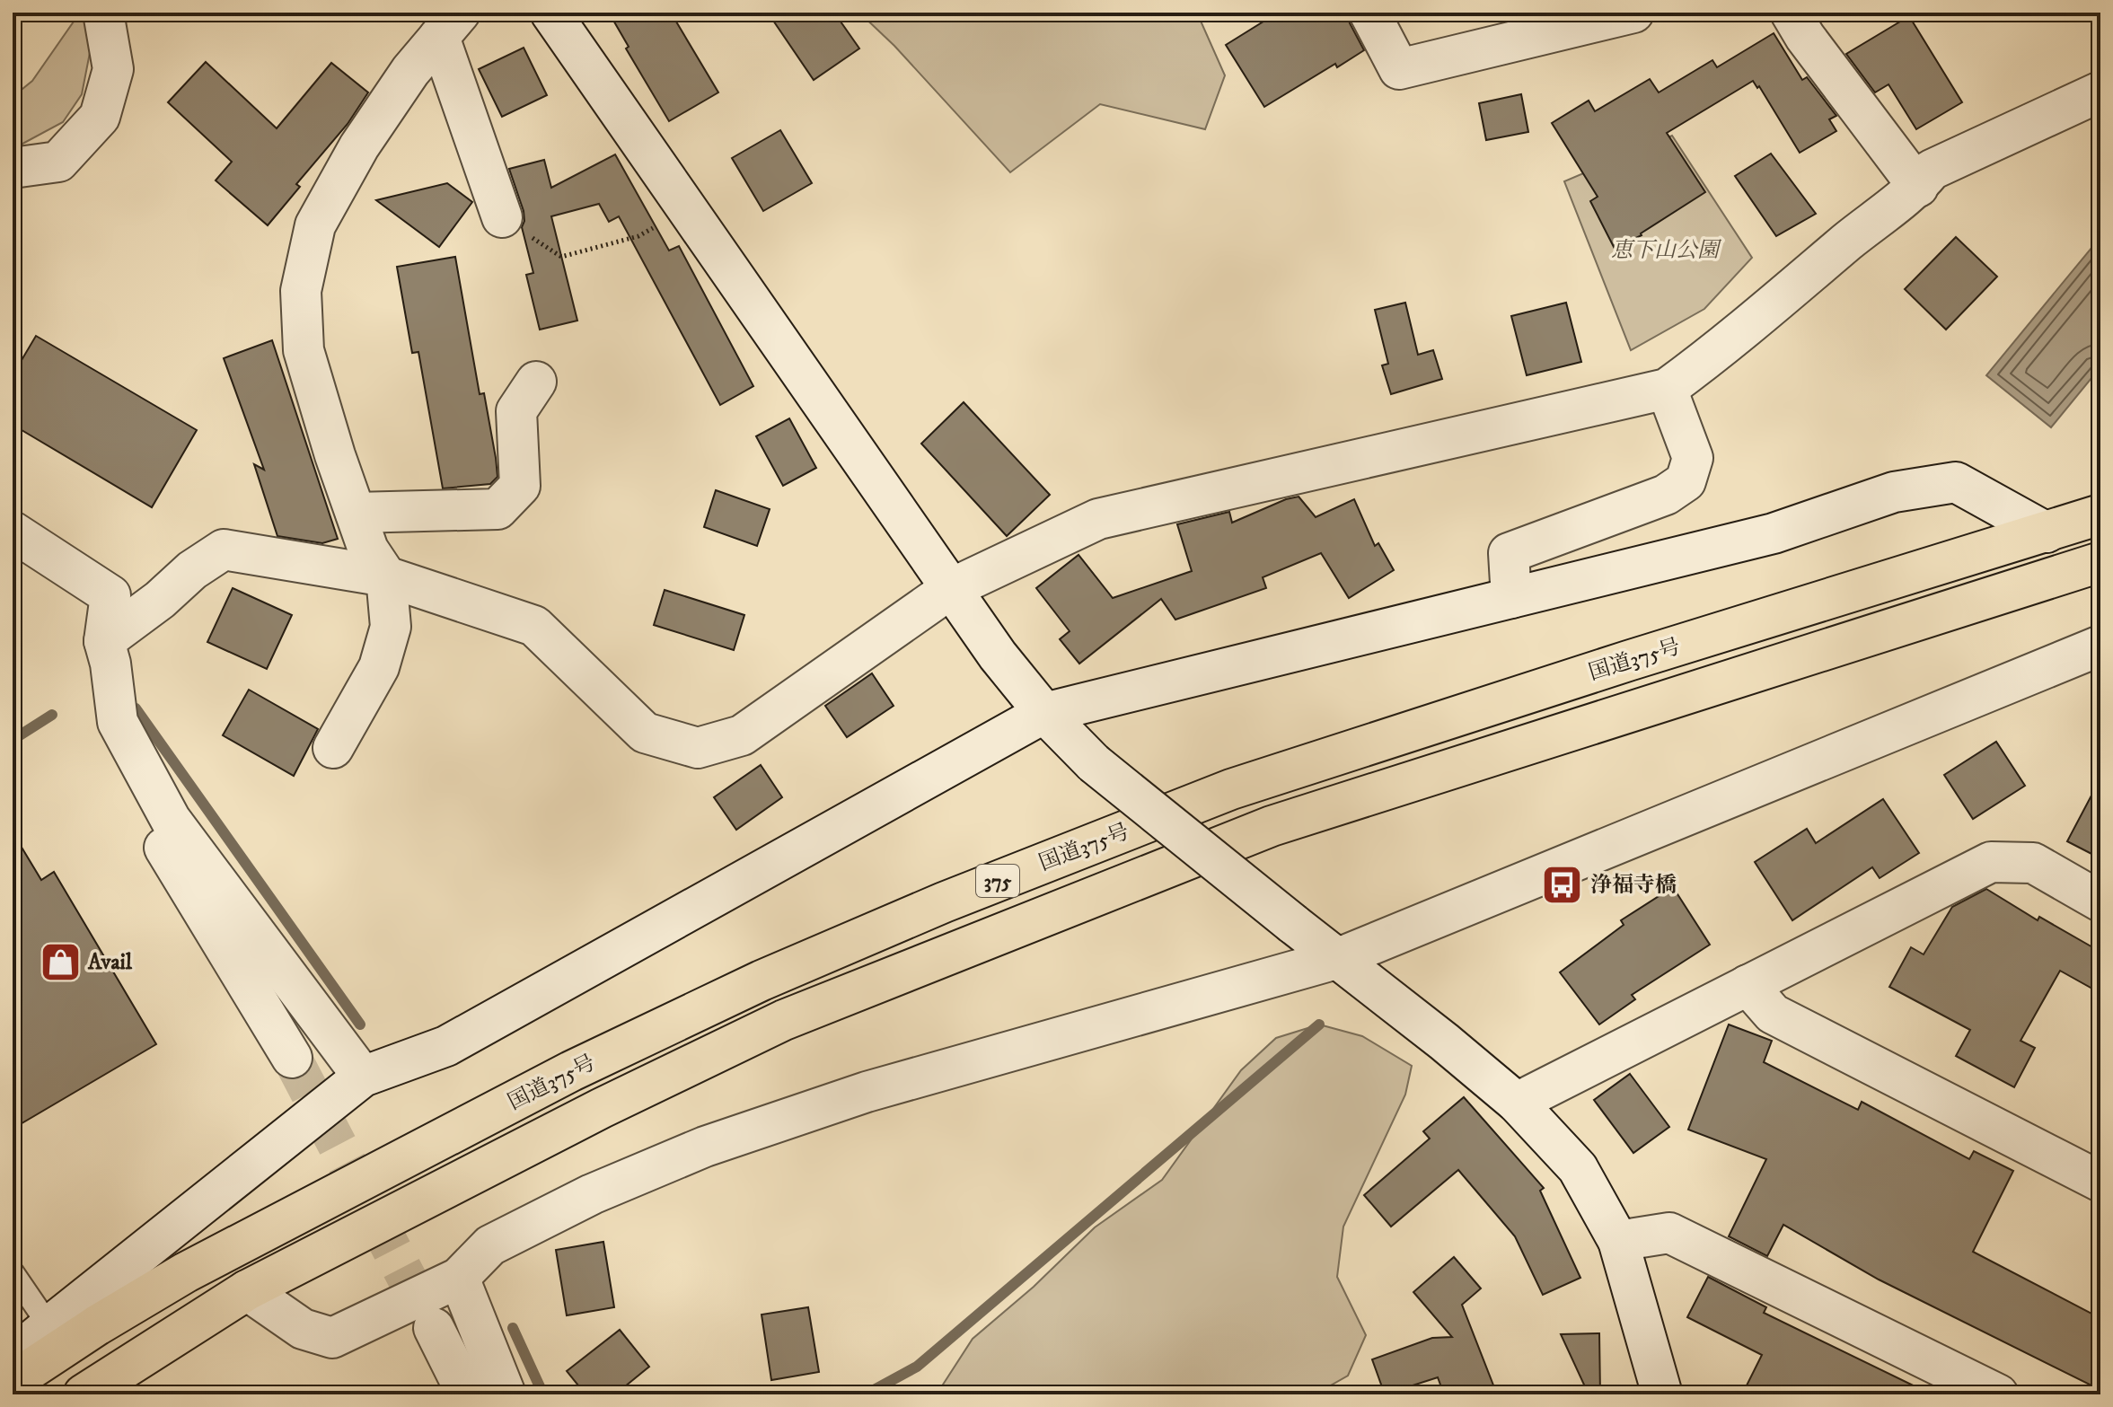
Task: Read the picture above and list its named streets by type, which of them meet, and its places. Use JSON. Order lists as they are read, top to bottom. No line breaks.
{"streets":{"highway":["国道375号","375"]},"parks":["恵下山公園"],"places":{"bus stop":["浄福寺橋"],"shop":["Avail"]}}
